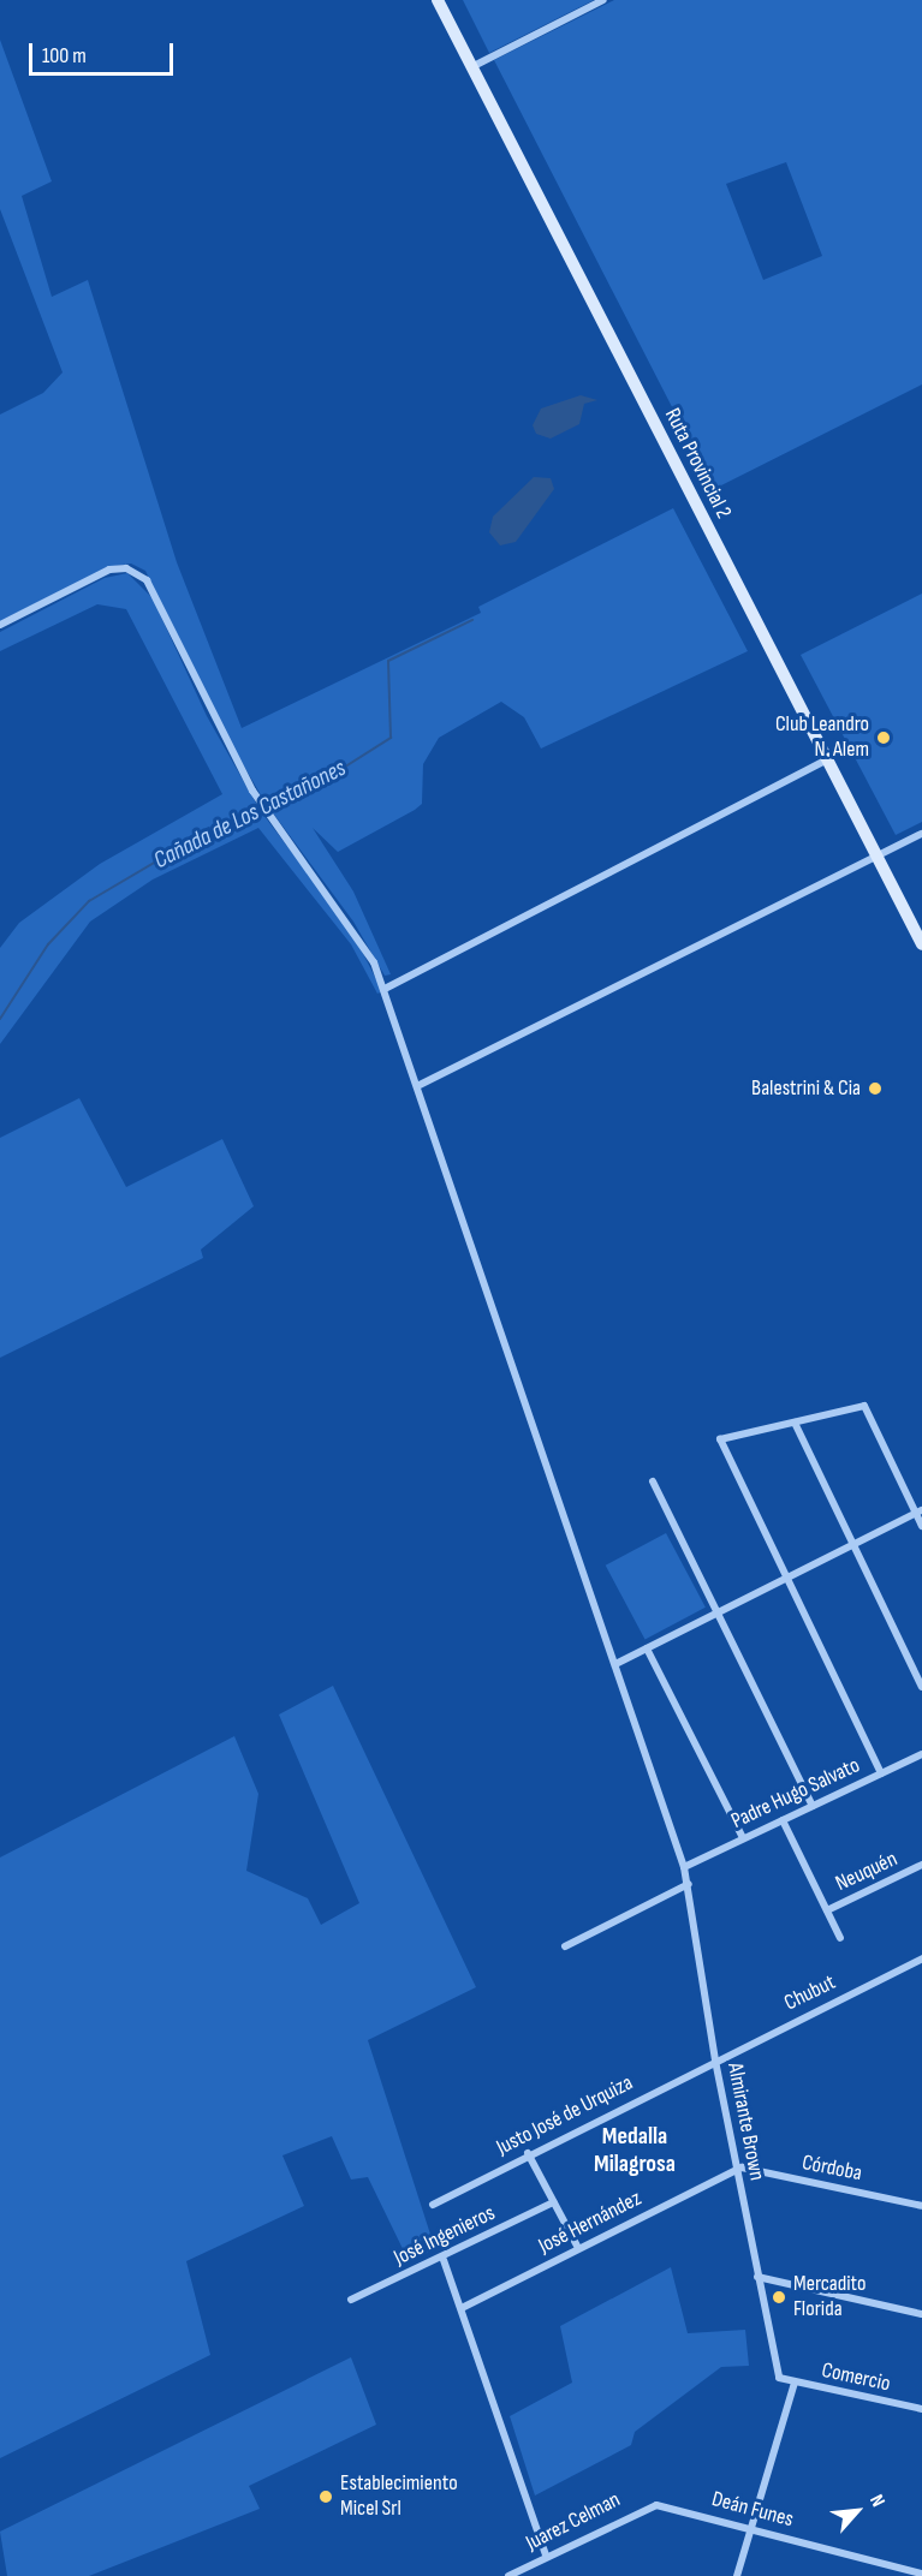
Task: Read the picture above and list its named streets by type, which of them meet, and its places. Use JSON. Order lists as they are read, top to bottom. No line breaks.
{"streets":{"main road":["Ruta Provincial 2"],"street":["Padre Hugo Salvato","Neuquén","Chubut","Justo José de Urquiza","Almirante Brown","Córdoba","José Hernández","José Ingenieros","Comercio","Deán Funes","Juarez Celman"]},"crossings":[["Padre Hugo Salvato","Almirante Brown"],["Chubut","Justo José de Urquiza"],["Chubut","Almirante Brown"],["Justo José de Urquiza","Almirante Brown"],["Almirante Brown","Córdoba"],["Almirante Brown","José Hernández"],["Almirante Brown","Comercio"],["Córdoba","José Hernández"],["Deán Funes","Juarez Celman"]],"districts":["Medalla Milagrosa"],"water":["Cañada de Los Castañones"],"places":["Club Leandro N. Alem","Balestrini & Cia","Mercadito Florida","Establecimiento Micel Srl"],"scale_bar":"100 m","north":"top right"}
